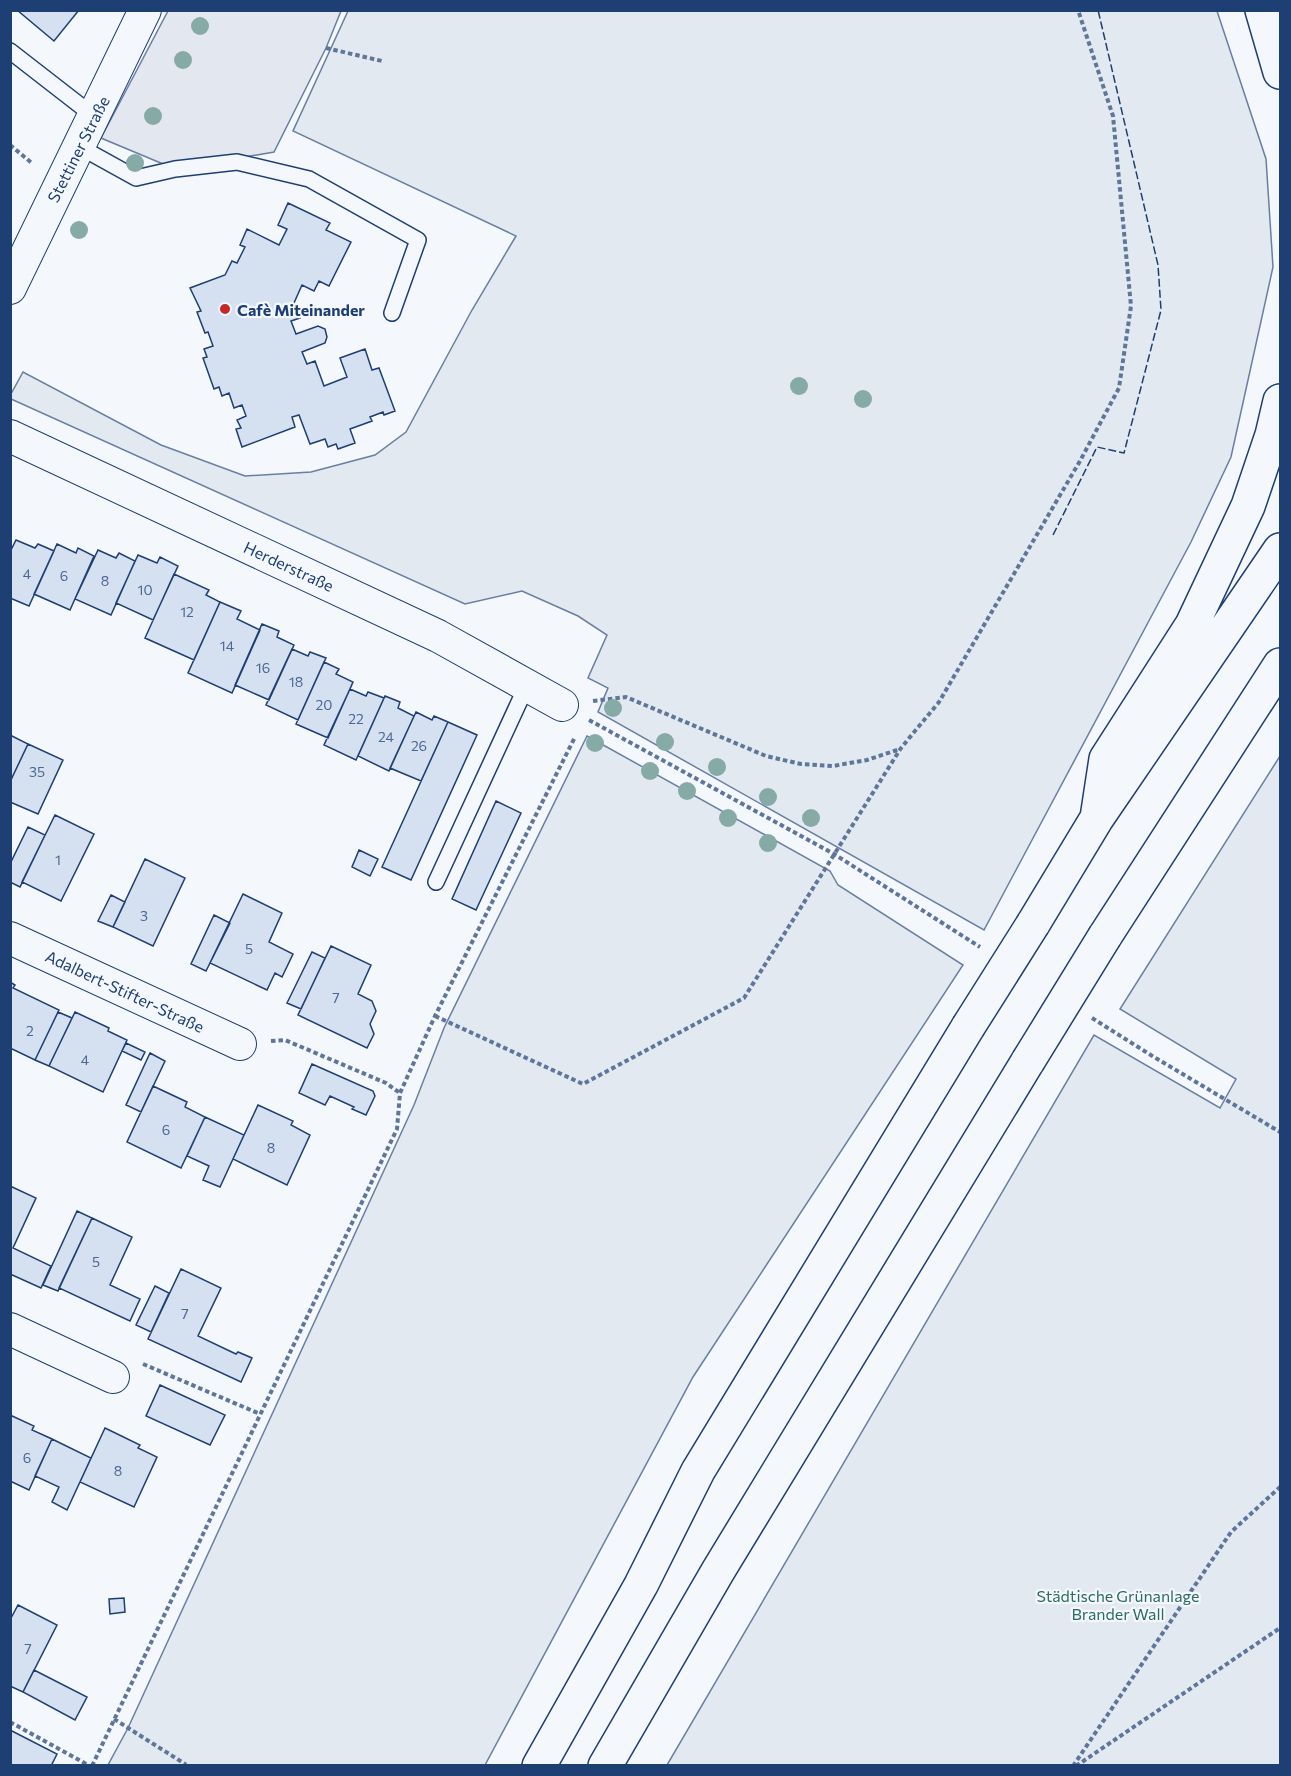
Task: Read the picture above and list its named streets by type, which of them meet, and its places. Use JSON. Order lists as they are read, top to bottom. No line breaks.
{"streets":{"street":["Stettiner Straße","Herderstraße","Adalbert-Stifter-Straße"]},"parks":["Städtische Grünanlage Brander Wall"],"places":["Cafè Miteinander"],"house_numbers":["4","6","8","10","12","14","16","18","20","22","24","26","35","1","3","5","7","2","4","6","8","5","7","6","8","7"]}
